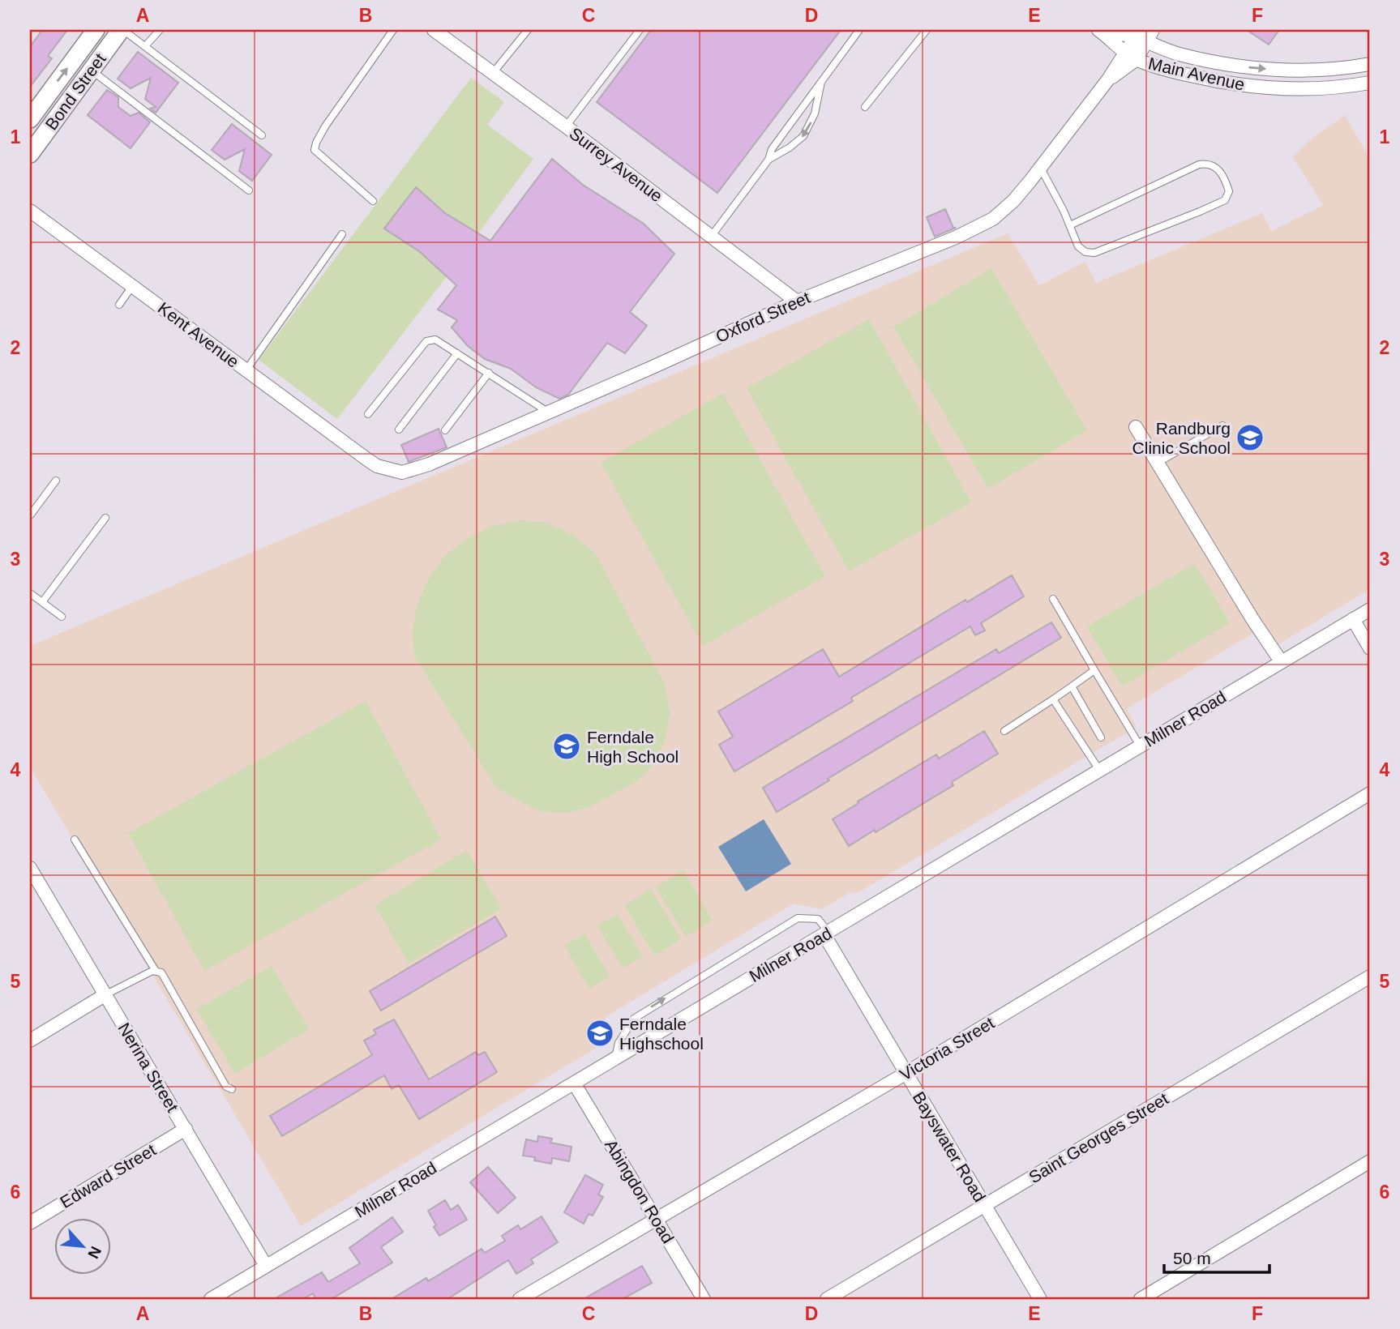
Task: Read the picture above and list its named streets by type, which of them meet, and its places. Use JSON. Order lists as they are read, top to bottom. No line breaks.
{"streets":{"street":["Main Avenue","Bond Street","Surrey Avenue","Oxford Street","Kent Avenue","Milner Road","Victoria Street","Nerina Street","Saint Georges Street","Bayswater Road","Edward Street","Abingdon Road"]},"crossings":[["Main Avenue","Oxford Street"],["Surrey Avenue","Oxford Street"],["Oxford Street","Kent Avenue"],["Milner Road","Nerina Street"],["Milner Road","Bayswater Road"],["Milner Road","Abingdon Road"],["Victoria Street","Bayswater Road"],["Victoria Street","Abingdon Road"],["Nerina Street","Edward Street"],["Saint Georges Street","Bayswater Road"]],"places":{"school or university":["Randburg Clinic School","Ferndale High School","Ferndale Highschool"]},"scale_bar":"50 m","north":"bottom right","grid":{"columns":["A","B","C","D","E","F"],"rows":["1","2","3","4","5","6"]}}
